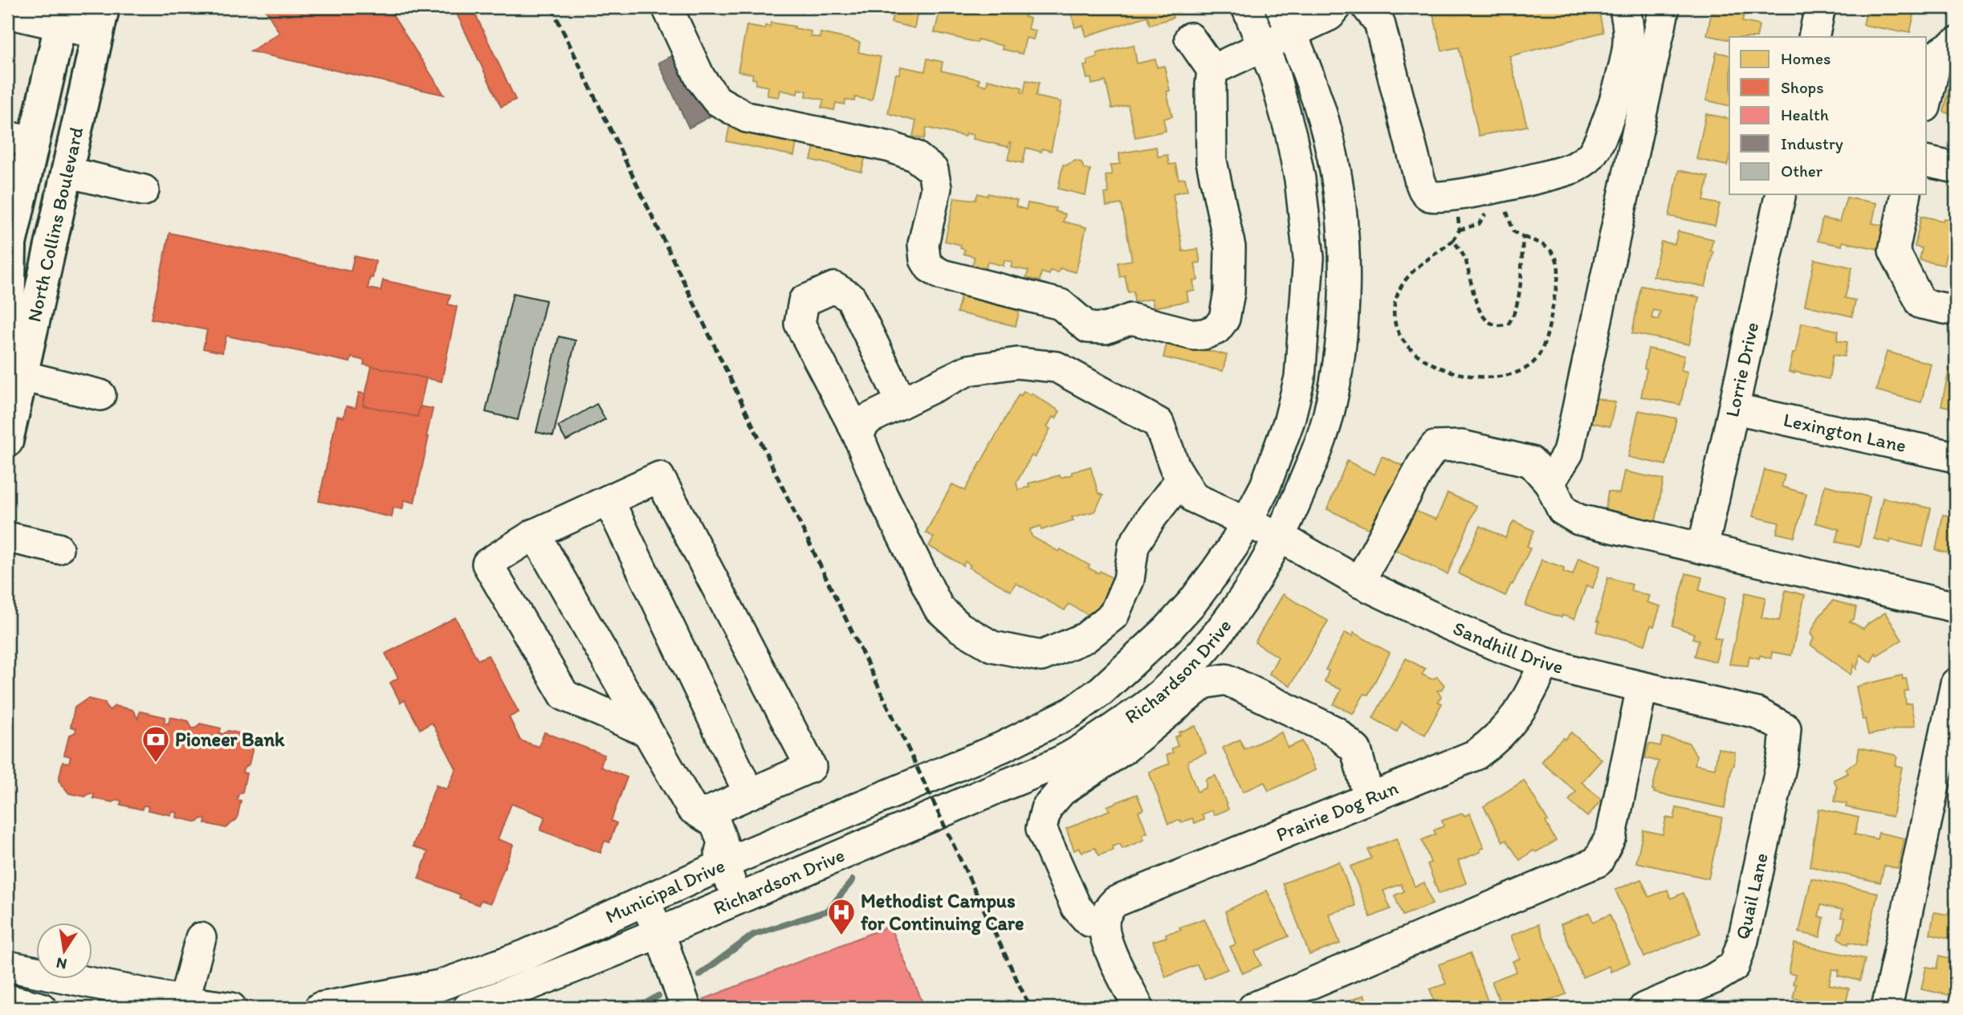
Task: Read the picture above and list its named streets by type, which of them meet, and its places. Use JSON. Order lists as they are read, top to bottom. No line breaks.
{"streets":{"main road":["North Collins Boulevard"],"street":["Lorrie Drive","Lexington Lane","Sandhill Drive","Richardson Drive","Prairie Dog Run","Municipal Drive","Quail Lane"]},"crossings":[["Lorrie Drive","Lexington Lane"],["Sandhill Drive","Richardson Drive"],["Sandhill Drive","Prairie Dog Run"],["Sandhill Drive","Quail Lane"],["Richardson Drive","Municipal Drive"]],"places":{"bank":["Pioneer Bank"],"hospital":["Methodist Campus for Continuing Care"]},"legend":["Homes","Shops","Health","Industry","Other"],"north":"bottom"}
